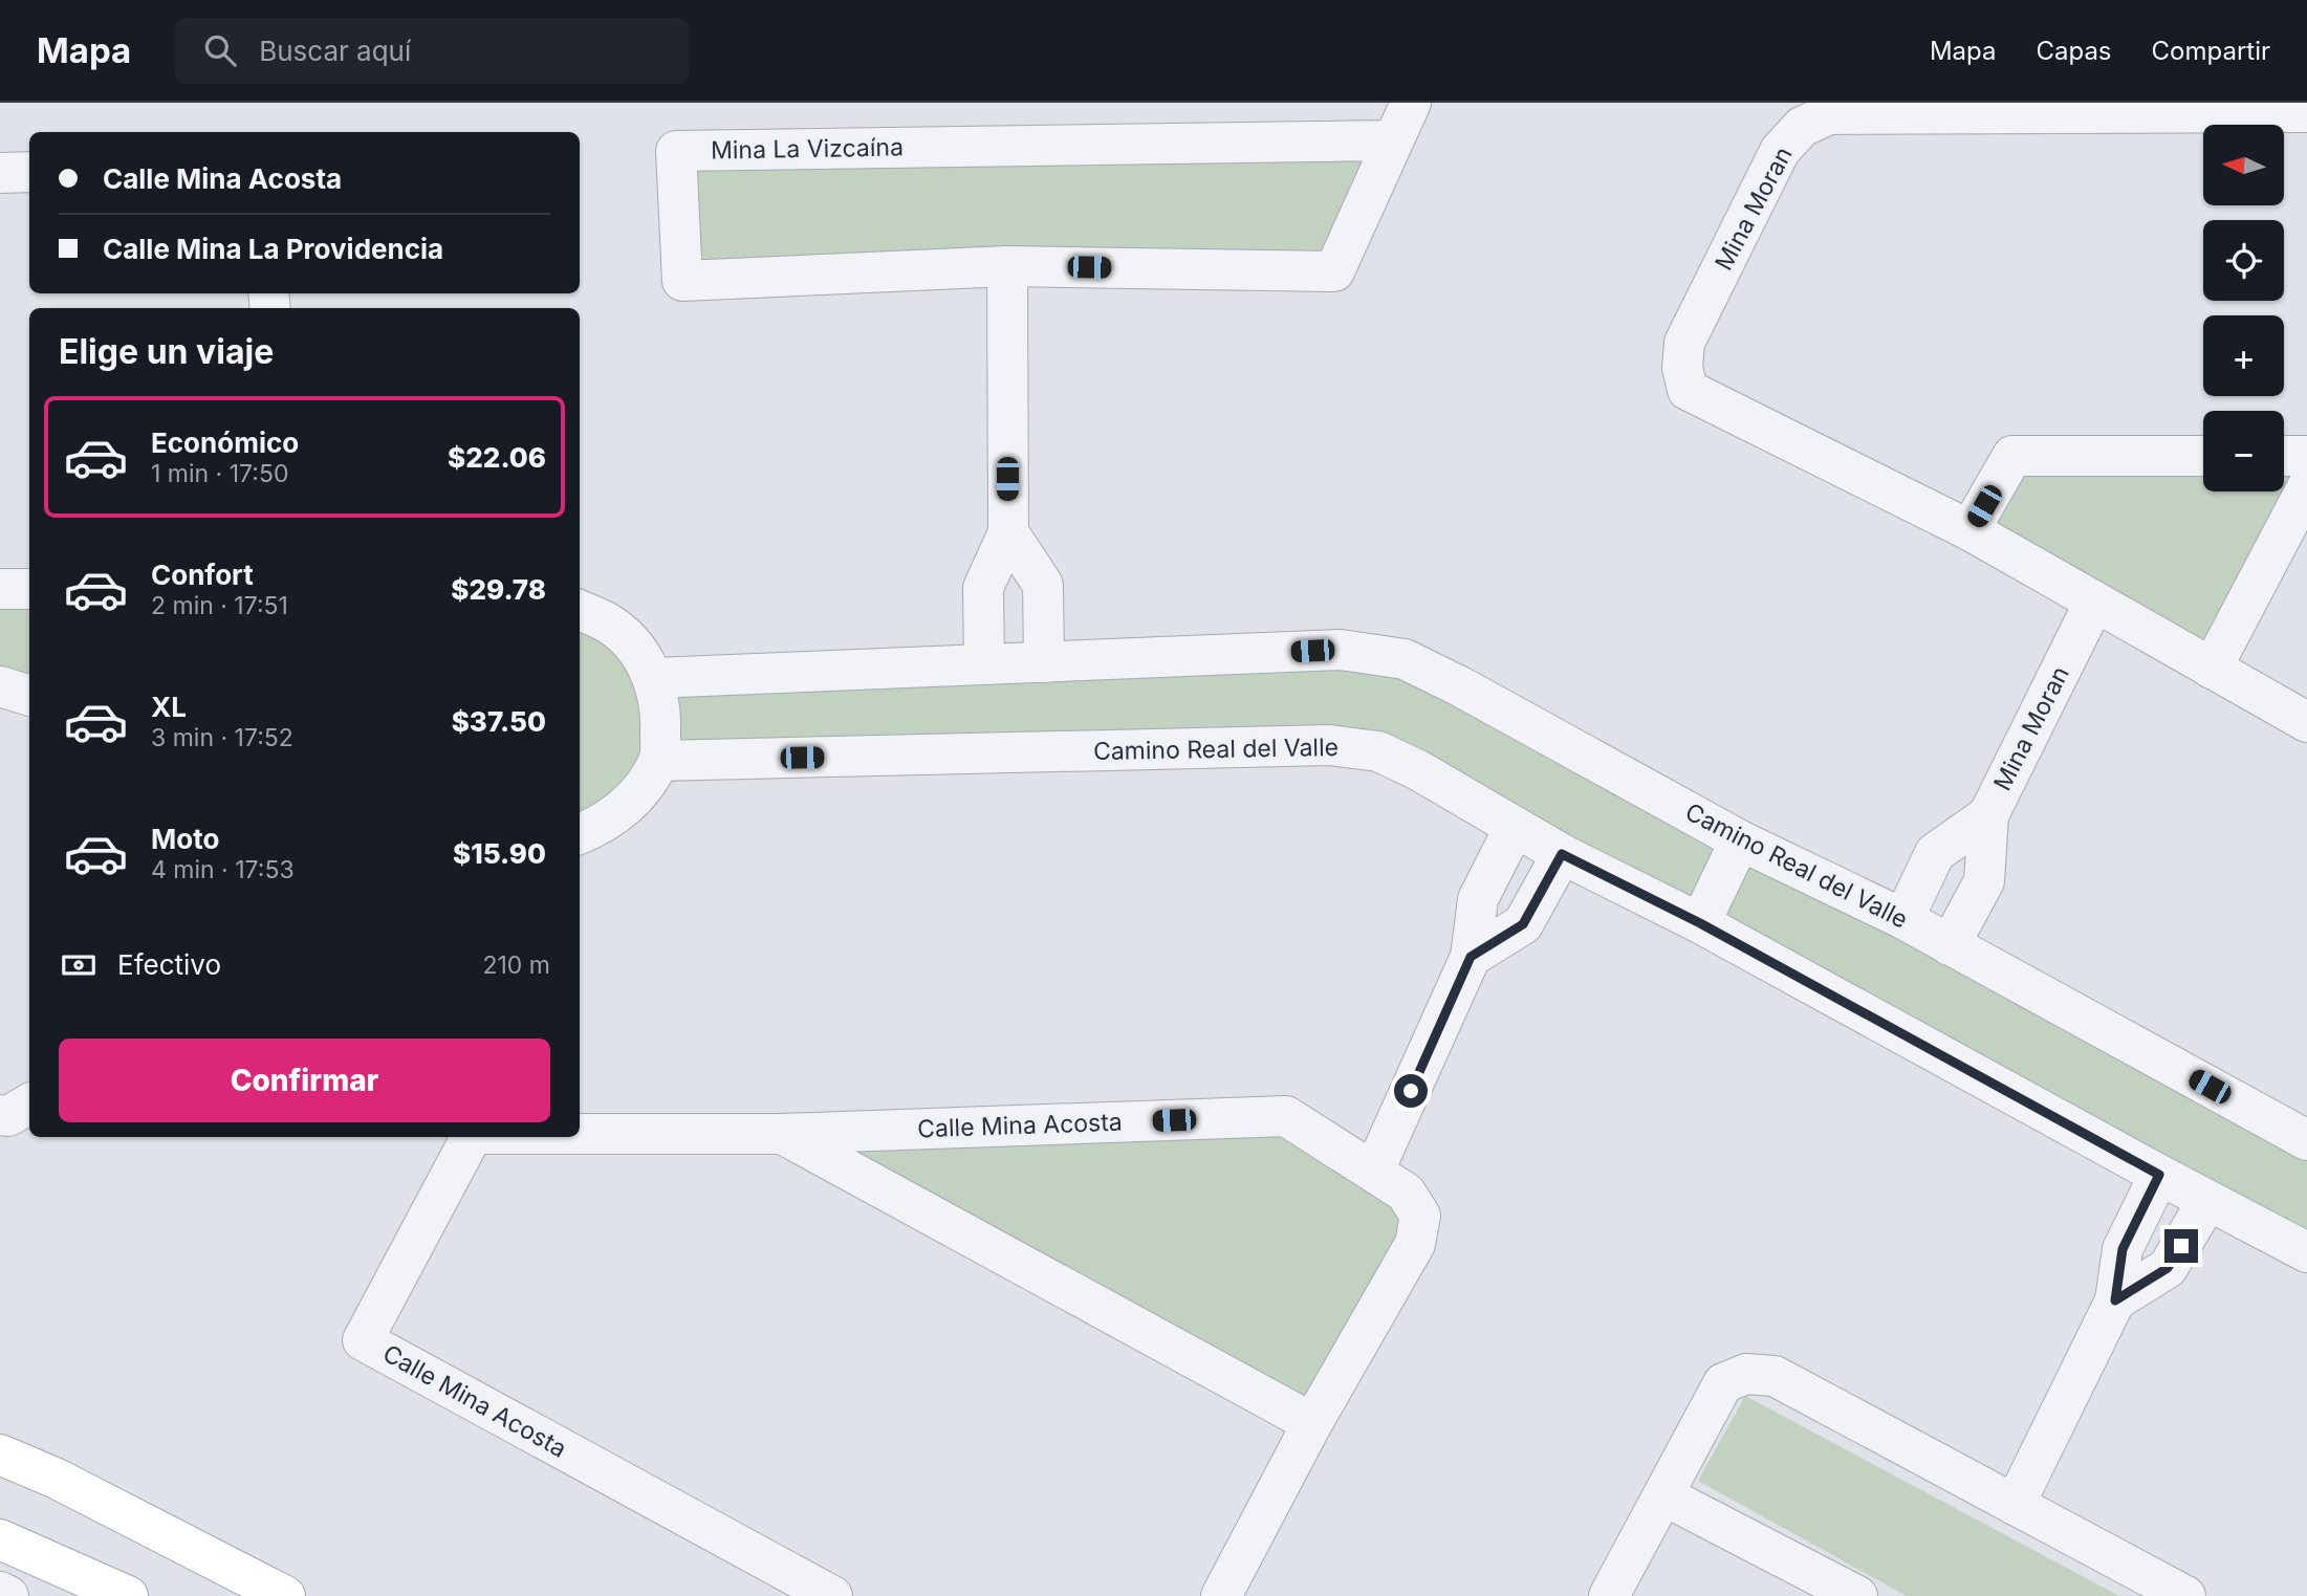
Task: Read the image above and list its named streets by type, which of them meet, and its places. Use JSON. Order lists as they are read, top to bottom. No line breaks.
{"streets":{"street":["Mina La Vizcaína","Mina Moran","Camino Real del Valle","Calle Mina Acosta"]},"crossings":[["Mina Moran","Camino Real del Valle"]],"north":"left","page":{"header":"Mapa","search":"Buscar aquí","nav":["Mapa","Capas","Compartir"],"map_buttons":["+","−"],"banner":["Calle Mina Acosta","Calle Mina La Providencia"],"heading":"Elige un viaje","list":[{"name":"Económico","note":"1 min · 17:50","value":"$22.06"},{"name":"Confort","note":"2 min · 17:51","value":"$29.78"},{"name":"XL","note":"3 min · 17:52","value":"$37.50"},{"name":"Moto","note":"4 min · 17:53","value":"$15.90"}],"pay":["Efectivo","210 m"],"buttons":"Confirmar"}}
